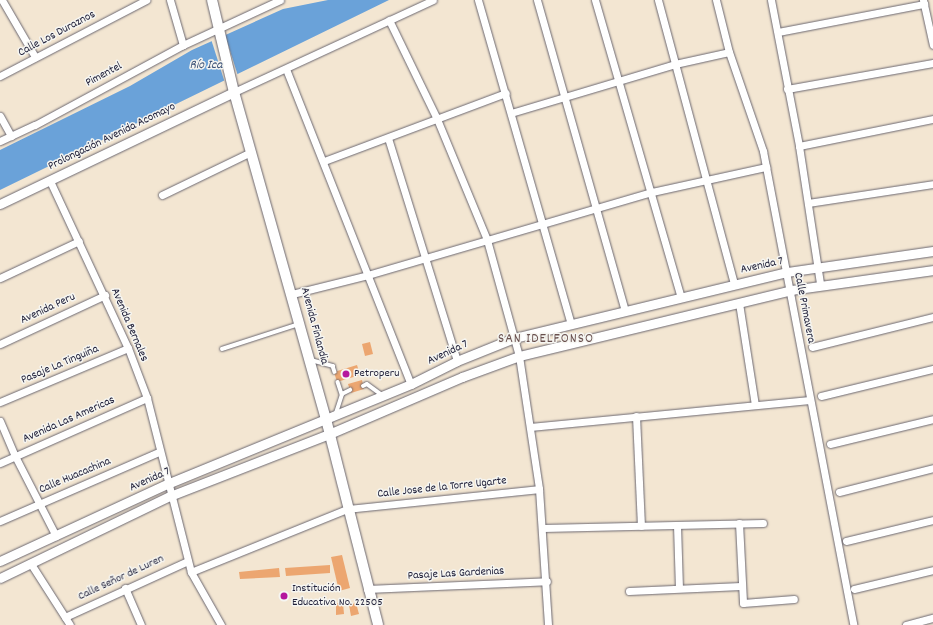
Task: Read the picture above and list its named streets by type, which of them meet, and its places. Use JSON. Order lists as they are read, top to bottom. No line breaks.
{"streets":{"main road":["Avenida Finlandia"],"street":["Calle Los Duraznos","Pimentel","Prolongación Avenida Acomayo","Avenida 7","Calle Primavera","Avenida Peru","Avenida Bernales","Pasaje La Tinguiña","Avenida Las Americas","Calle Huacachina","Calle Jose de la Torre Ugarte","Pasaje Las Gardenias","Calle Señor de Luren"]},"crossings":[["Pimentel","Avenida Finlandia"],["Prolongación Avenida Acomayo","Avenida Bernales"],["Prolongación Avenida Acomayo","Avenida Finlandia"],["Avenida 7","Calle Primavera"],["Avenida 7","Avenida Bernales"],["Avenida 7","Avenida Finlandia"],["Avenida Peru","Avenida Bernales"],["Avenida Bernales","Pasaje La Tinguiña"],["Avenida Bernales","Avenida Las Americas"],["Avenida Bernales","Calle Huacachina"],["Avenida Bernales","Calle Jose de la Torre Ugarte"],["Avenida Bernales","Calle Señor de Luren"],["Avenida Finlandia","Calle Jose de la Torre Ugarte"],["Avenida Finlandia","Pasaje Las Gardenias"]],"districts":["SAN IDELFONSO"],"water":["Río Ica"],"places":["Petroperu","Institución Educativa No. 22505"]}
